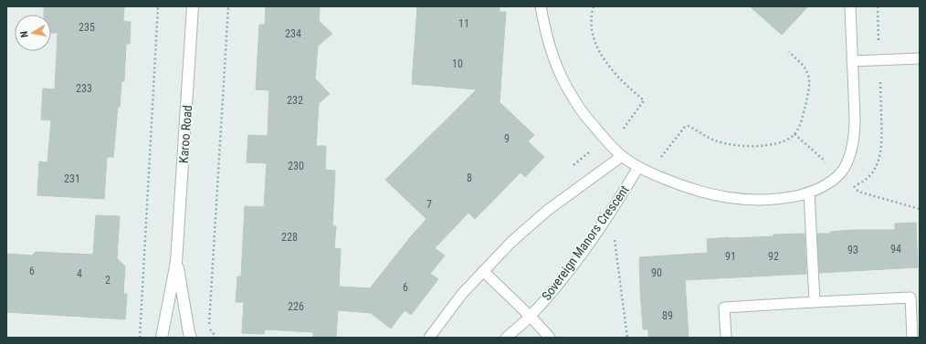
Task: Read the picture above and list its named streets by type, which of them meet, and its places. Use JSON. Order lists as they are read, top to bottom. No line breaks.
{"streets":{"street":["Karoo Road"],"lane":["Sovereign Manors Crescent"]},"house_numbers":["11","235","234","10","233","232","9","230","8","231","7","228","94","93","91","92","6","90","4","2","6","226","89"],"north":"left"}
